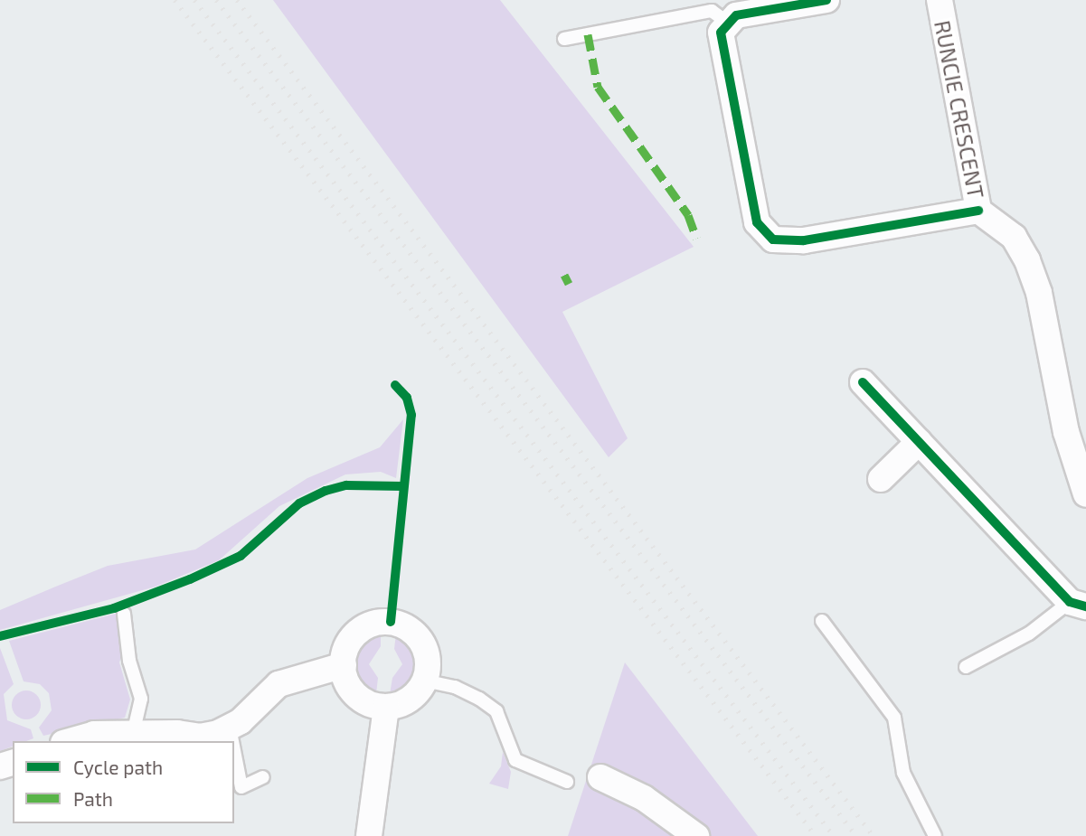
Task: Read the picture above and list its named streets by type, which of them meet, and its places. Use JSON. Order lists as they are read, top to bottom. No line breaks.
{"streets":{"street":["RUNCIE CRESCENT"]},"legend":["Cycle path","Path"]}
